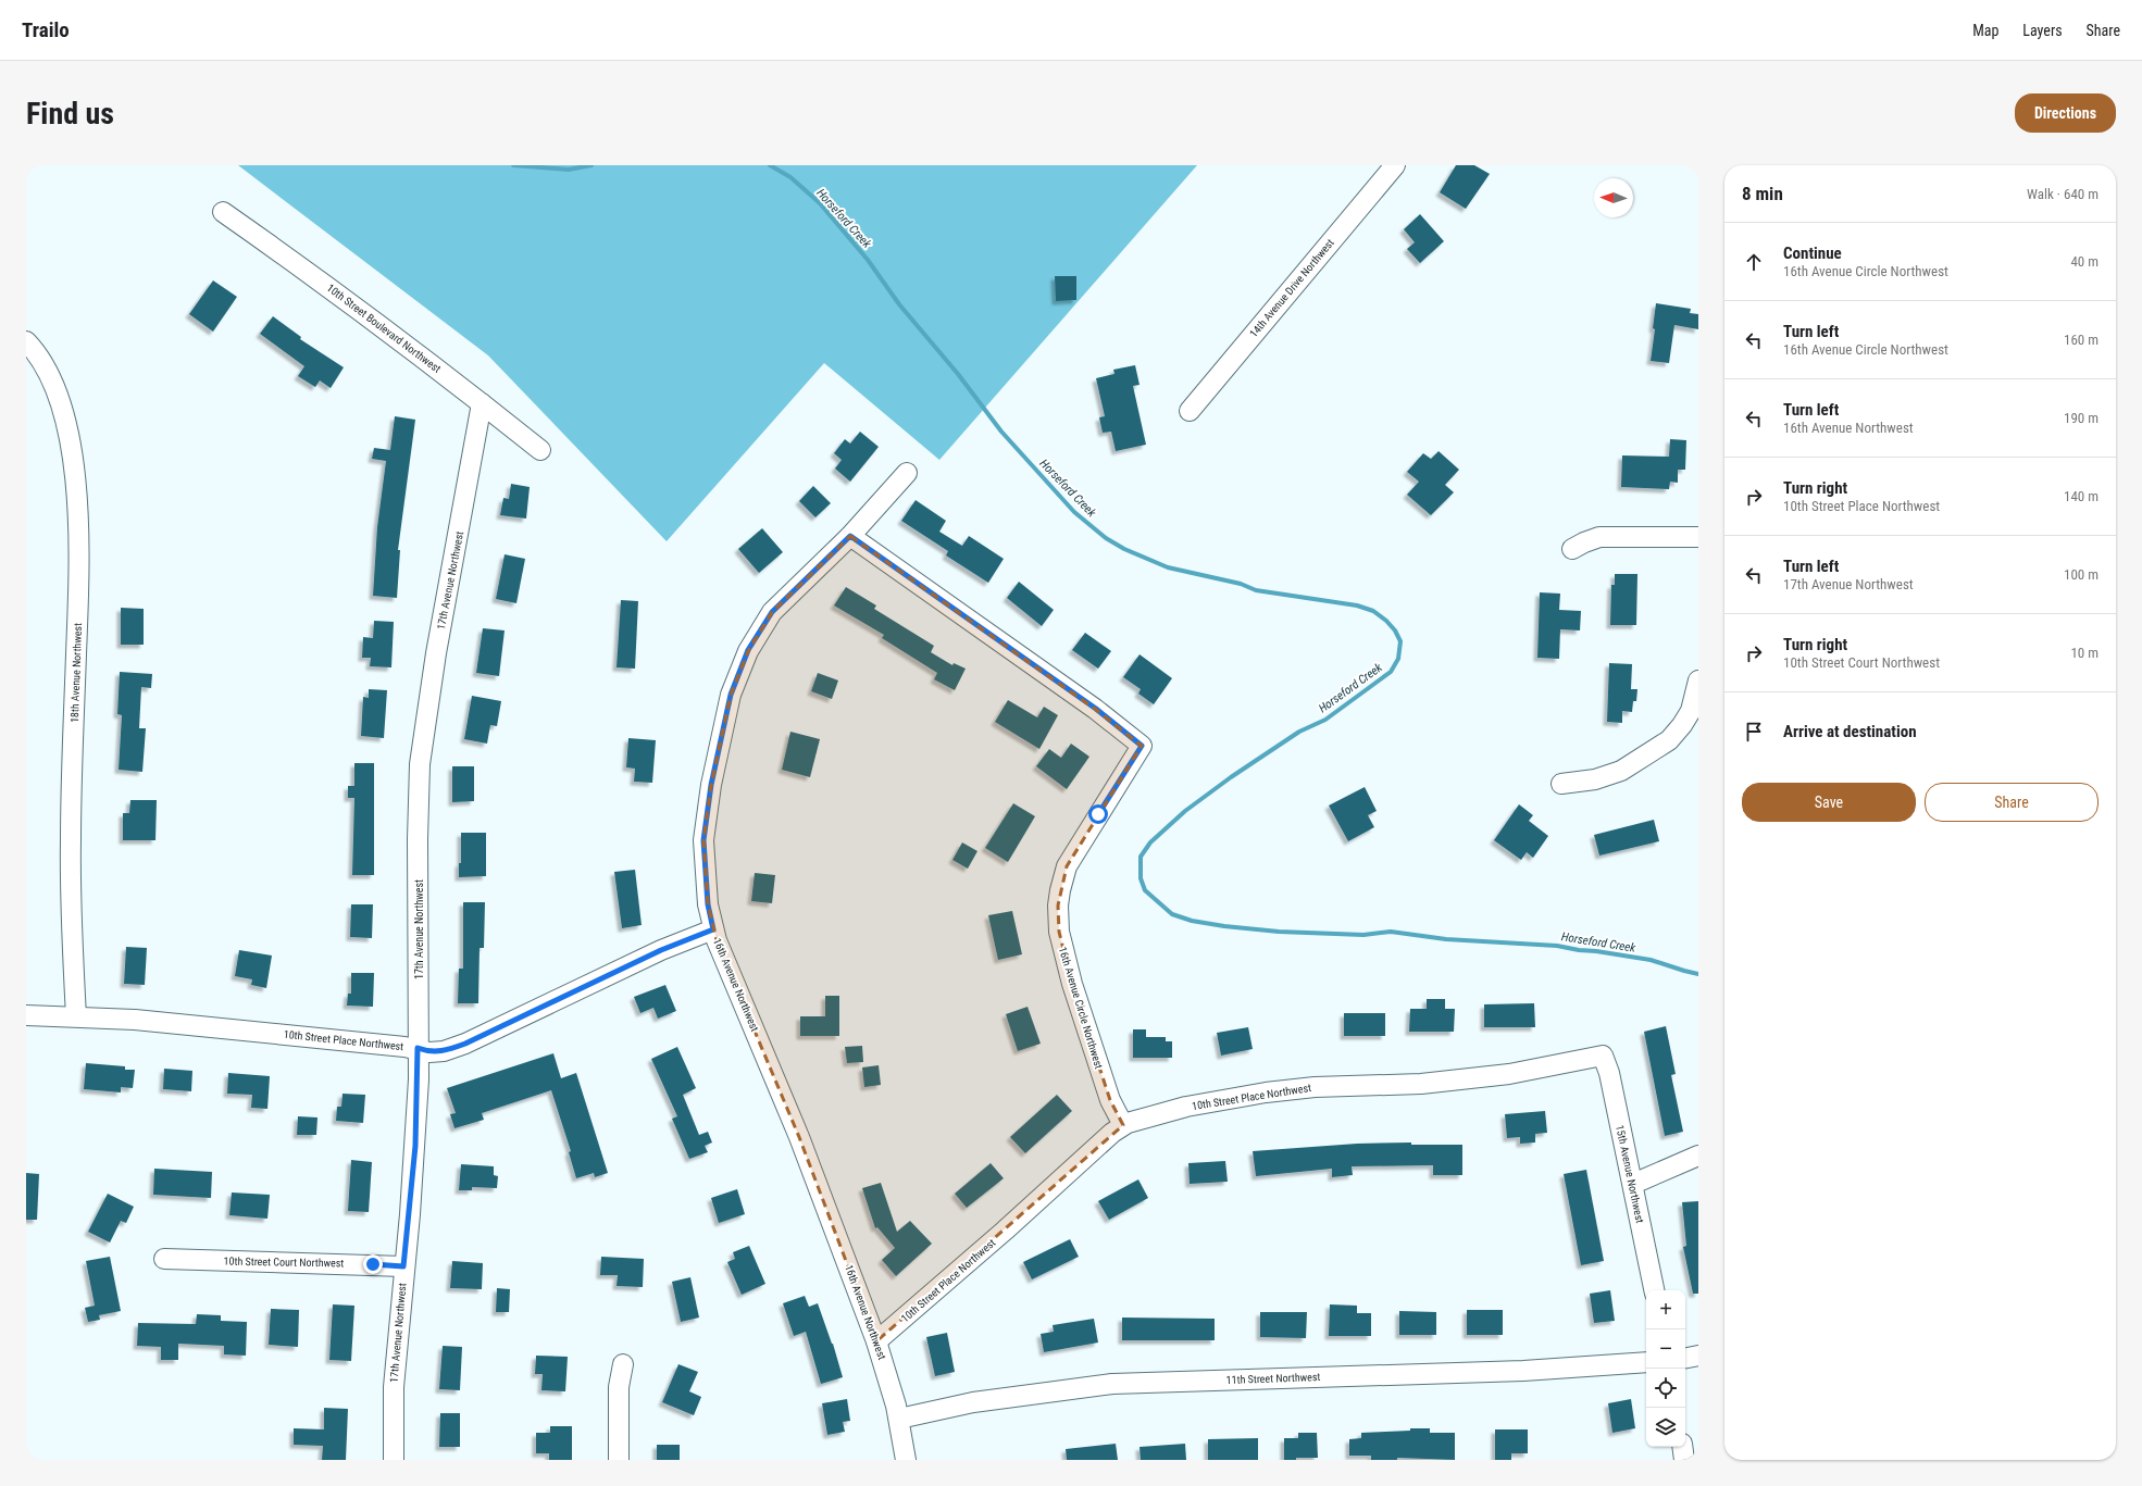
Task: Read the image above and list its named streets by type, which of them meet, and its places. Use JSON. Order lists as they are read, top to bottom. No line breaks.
{"streets":{"street":["14th Avenue Drive Northwest","10th Street Boulevard Northwest","17th Avenue Northwest","18th Avenue Northwest","16th Avenue Northwest","16th Avenue Circle Northwest","10th Street Place Northwest","15th Avenue Northwest","10th Street Court Northwest","11th Street Northwest"]},"crossings":[["10th Street Boulevard Northwest","17th Avenue Northwest"],["17th Avenue Northwest","10th Street Place Northwest"],["17th Avenue Northwest","10th Street Court Northwest"],["18th Avenue Northwest","10th Street Place Northwest"],["16th Avenue Northwest","16th Avenue Circle Northwest"],["16th Avenue Northwest","10th Street Place Northwest"],["16th Avenue Northwest","11th Street Northwest"],["16th Avenue Circle Northwest","10th Street Place Northwest"],["10th Street Place Northwest","15th Avenue Northwest"]],"water":["Horseford Creek"],"north":"left","page":{"header":"Trailo","nav":["Map","Layers","Share"],"buttons":["Directions",["Save","Share"]],"title":"Find us","heading":["8 min","Walk · 640 m"],"list":[["Continue","16th Avenue Circle Northwest","40 m"],["Turn left","16th Avenue Circle Northwest","160 m"],["Turn left","16th Avenue Northwest","190 m"],["Turn right","10th Street Place Northwest","140 m"],["Turn left","17th Avenue Northwest","100 m"],["Turn right","10th Street Court Northwest","10 m"],"Arrive at destination"],"map_buttons":["+","−"]}}
